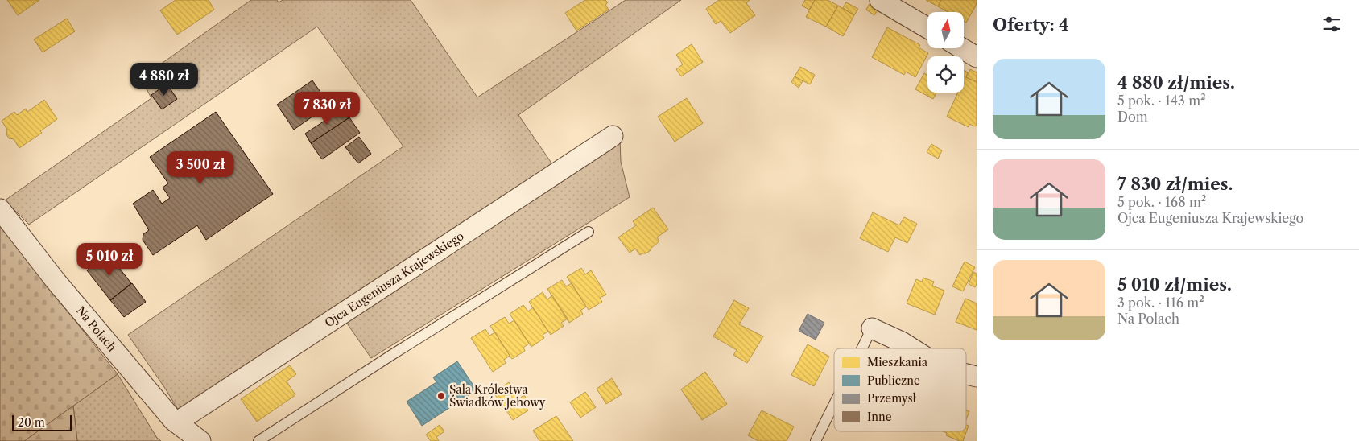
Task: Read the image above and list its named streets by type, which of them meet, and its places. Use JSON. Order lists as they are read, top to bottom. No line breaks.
{"streets":{"street":["Ojca Eugeniusza Krajewskiego","Na Polach"]},"crossings":[["Ojca Eugeniusza Krajewskiego","Na Polach"]],"places":["Sala Królestwa Świadków Jehowy"],"legend":["Mieszkania","Publiczne","Przemysł","Inne"],"scale_bar":"20 m","north":"top","page":{"heading":"Oferty: 4","list":[{"name":"4 880 zł/mies.","note":"5 pok. · 143 m² · Dom"},{"name":"7 830 zł/mies.","note":"5 pok. · 168 m² · Ojca Eugeniusza Krajewskiego"},{"name":"5 010 zł/mies.","note":"3 pok. · 116 m² · Na Polach"}],"price":["4 880 zł","7 830 zł","3 500 zł","5 010 zł"],"scale":"20 m"}}
